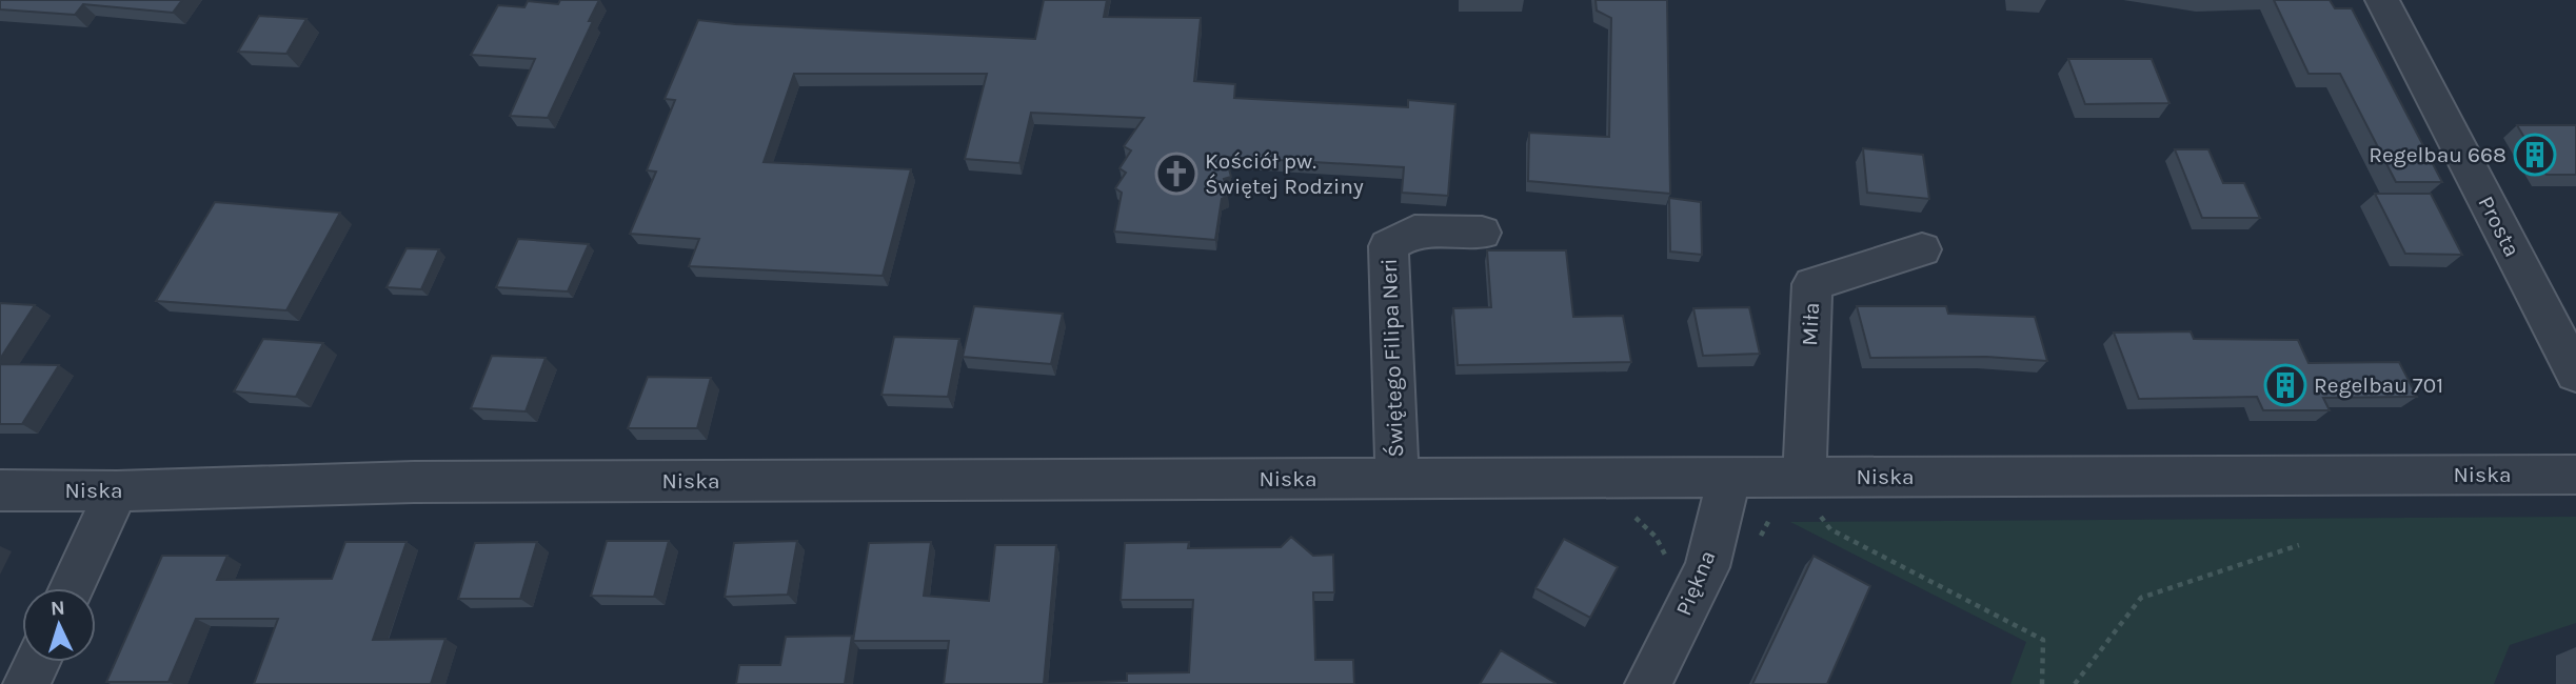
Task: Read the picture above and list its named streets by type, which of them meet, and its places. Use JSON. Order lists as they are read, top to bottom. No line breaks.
{"streets":{"street":["Prosta","Miła","Świętego Filipa Neri","Niska","Piękna"]},"crossings":[["Miła","Niska"],["Świętego Filipa Neri","Niska"],["Niska","Piękna"]],"places":{"building":["Regelbau 668","Regelbau 701"],"church":["Kościół pw. Świętej Rodziny"]},"north":"top"}
